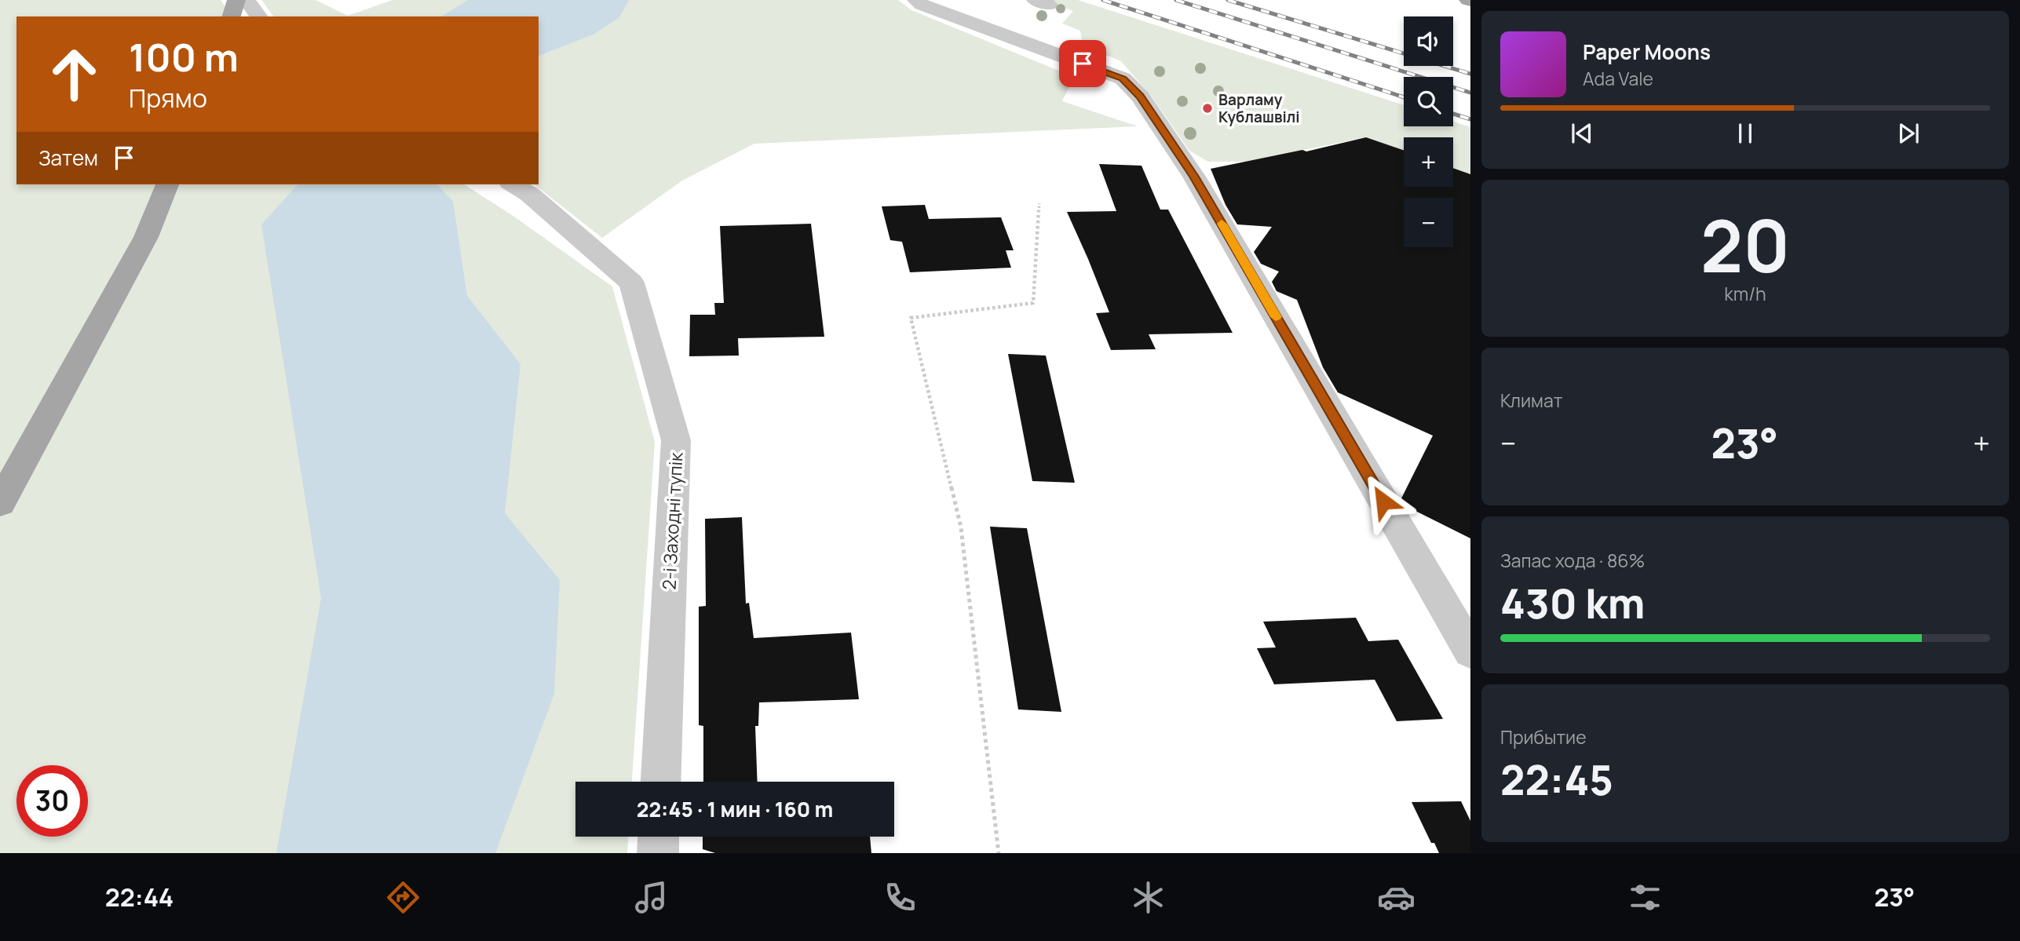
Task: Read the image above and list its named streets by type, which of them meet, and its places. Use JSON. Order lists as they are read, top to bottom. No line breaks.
{"streets":{"street":["2-і Заходні тупік"]},"places":["Варламу Кублашвілі"],"page":{"map_buttons":["+","−"],"turn":["100 m","Прямо"],"song":["Paper Moons","Ada Vale"],"then":"Затем","tile":[["20","km/h"],"Климат",["Запас хода · 86%","430 km"],["Прибытие","22:45"]],"heat":["−","23°","+"],"limit":"30","trip":"22:45 · 1 мин · 160 m","tabs":["22:44","23°"]}}
